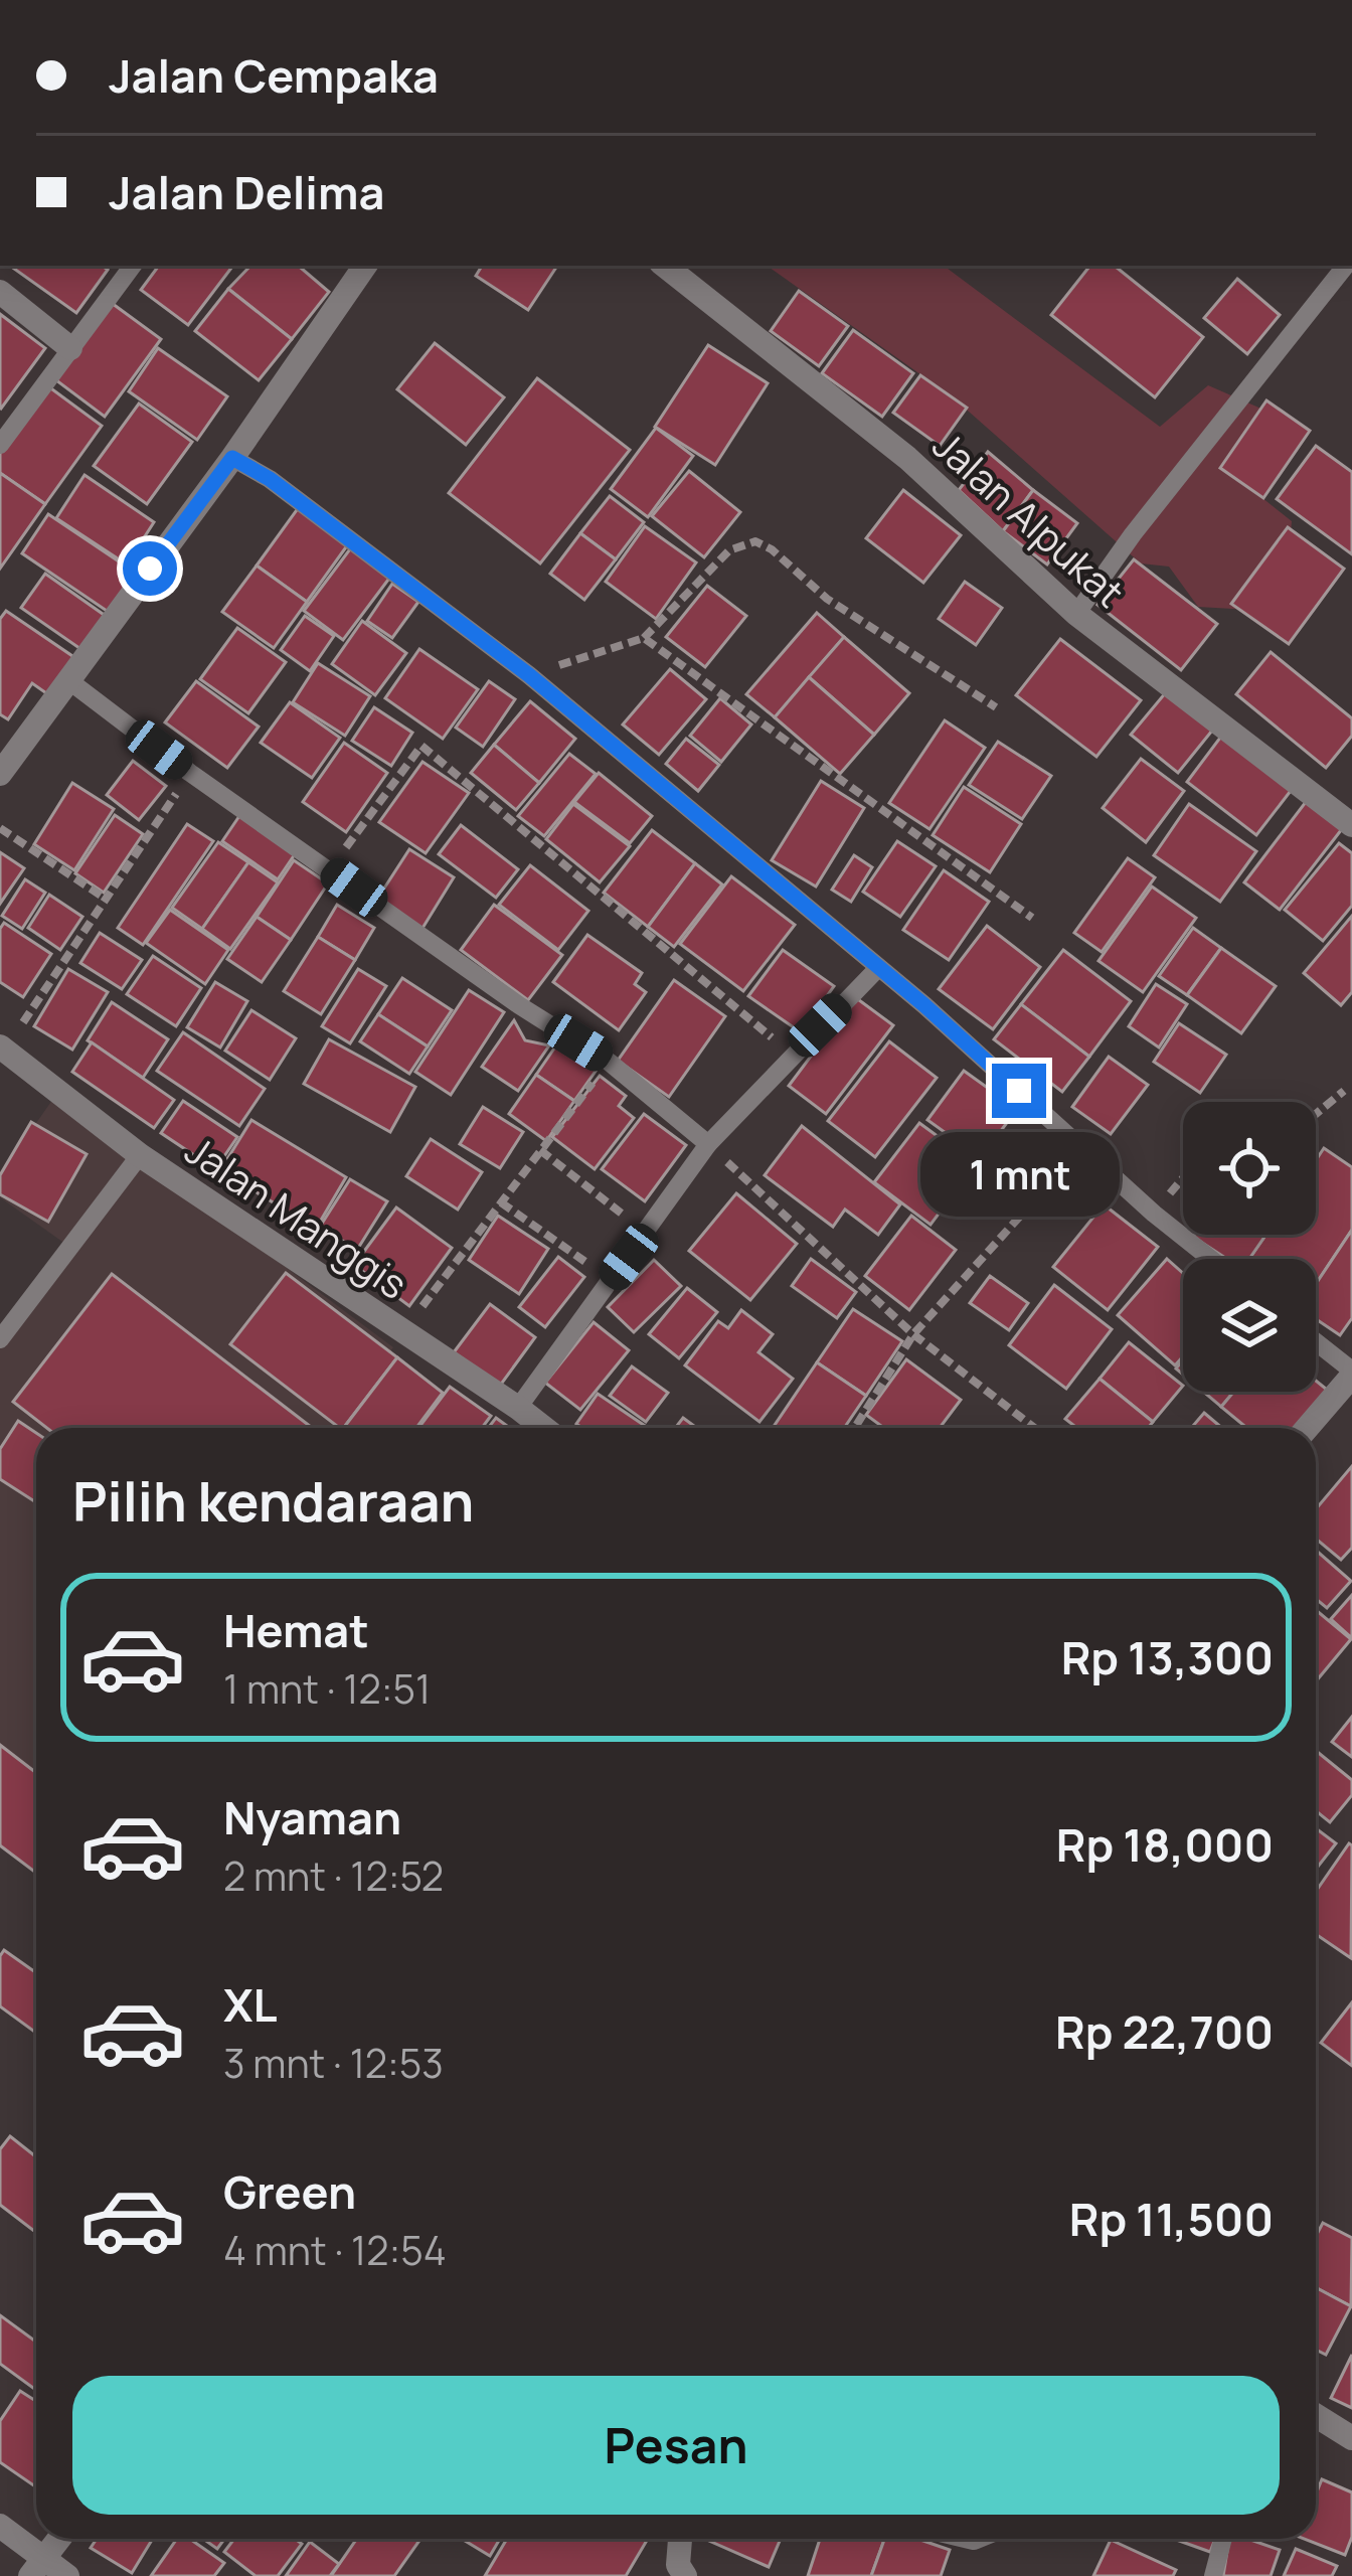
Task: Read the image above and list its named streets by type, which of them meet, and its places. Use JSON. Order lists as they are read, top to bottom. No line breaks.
{"streets":{"street":["Jalan Alpukat","Jalan Manggis"]},"page":{"banner":["Jalan Cempaka","Jalan Delima"],"bubble":"1 mnt","heading":"Pilih kendaraan","list":[{"name":"Hemat","note":"1 mnt · 12:51","value":"Rp 13,300"},{"name":"Nyaman","note":"2 mnt · 12:52","value":"Rp 18,000"},{"name":"XL","note":"3 mnt · 12:53","value":"Rp 22,700"},{"name":"Green","note":"4 mnt · 12:54","value":"Rp 11,500"}],"buttons":"Pesan"}}
